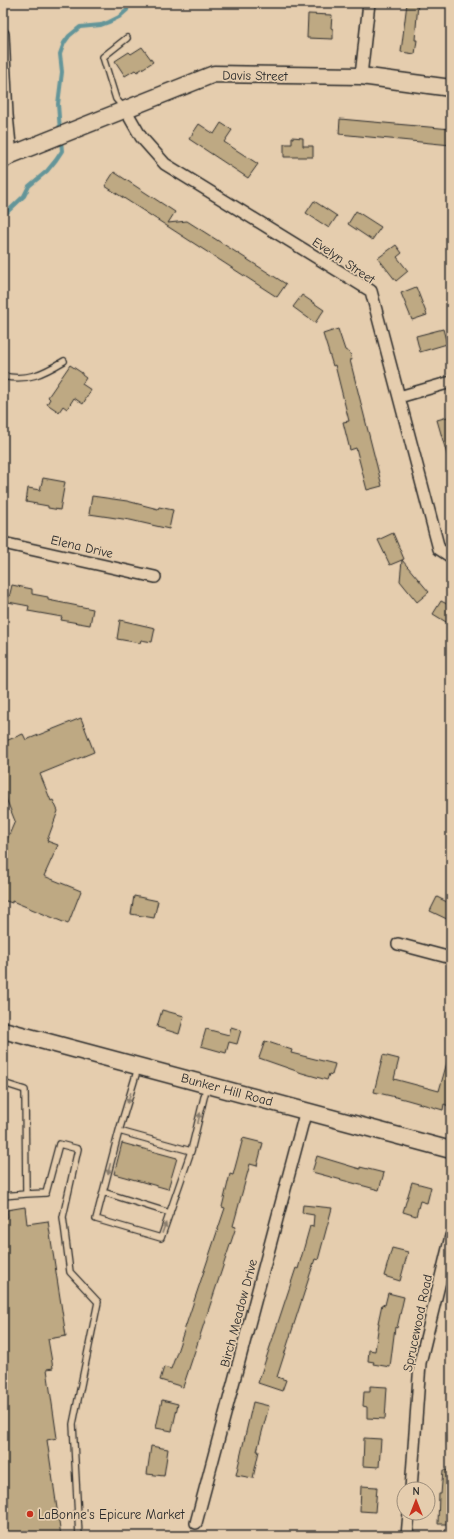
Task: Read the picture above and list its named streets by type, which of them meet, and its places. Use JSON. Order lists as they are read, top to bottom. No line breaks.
{"streets":{"main road":["Davis Street","Bunker Hill Road"],"street":["Evelyn Street","Elena Drive","Birch Meadow Drive","Sprucewood Road"]},"crossings":[["Davis Street","Evelyn Street"],["Bunker Hill Road","Birch Meadow Drive"]],"places":["LaBonne's Epicure Market"],"north":"top"}
